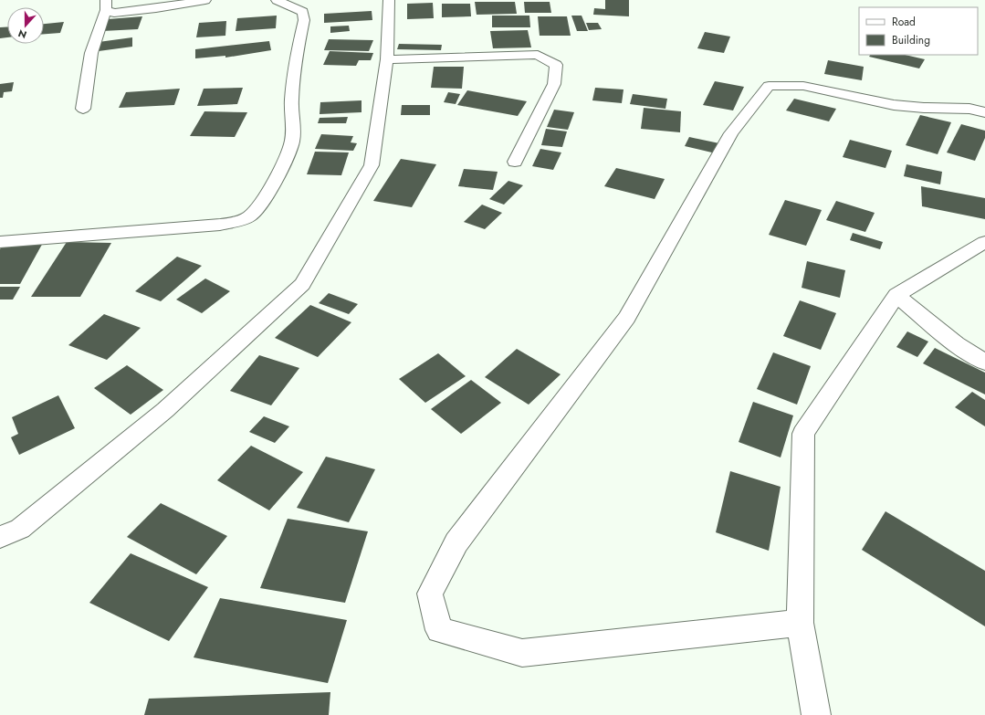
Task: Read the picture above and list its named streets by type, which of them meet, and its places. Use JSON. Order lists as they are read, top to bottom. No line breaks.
{"legend":["Road","Building"],"north":"bottom"}
